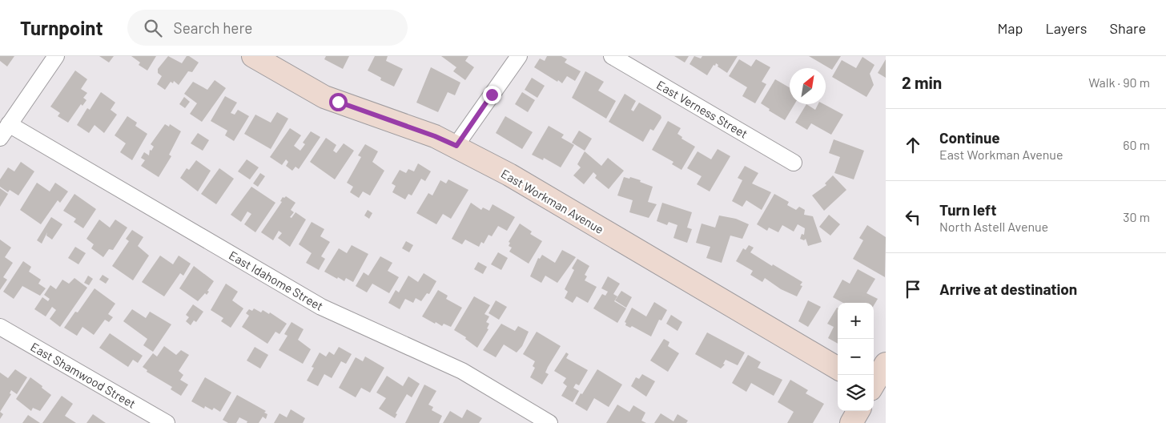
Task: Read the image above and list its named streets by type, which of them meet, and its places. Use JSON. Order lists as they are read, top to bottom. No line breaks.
{"streets":{"street":["East Verness Street","East Workman Avenue","East Idahome Street","East Shamwood Street"]},"north":"top right","page":{"header":"Turnpoint","search":"Search here","nav":["Map","Layers","Share"],"heading":["2 min","Walk · 90 m"],"list":[["Continue","East Workman Avenue","60 m"],["Turn left","North Astell Avenue","30 m"],"Arrive at destination"],"map_buttons":["+","−"]}}
